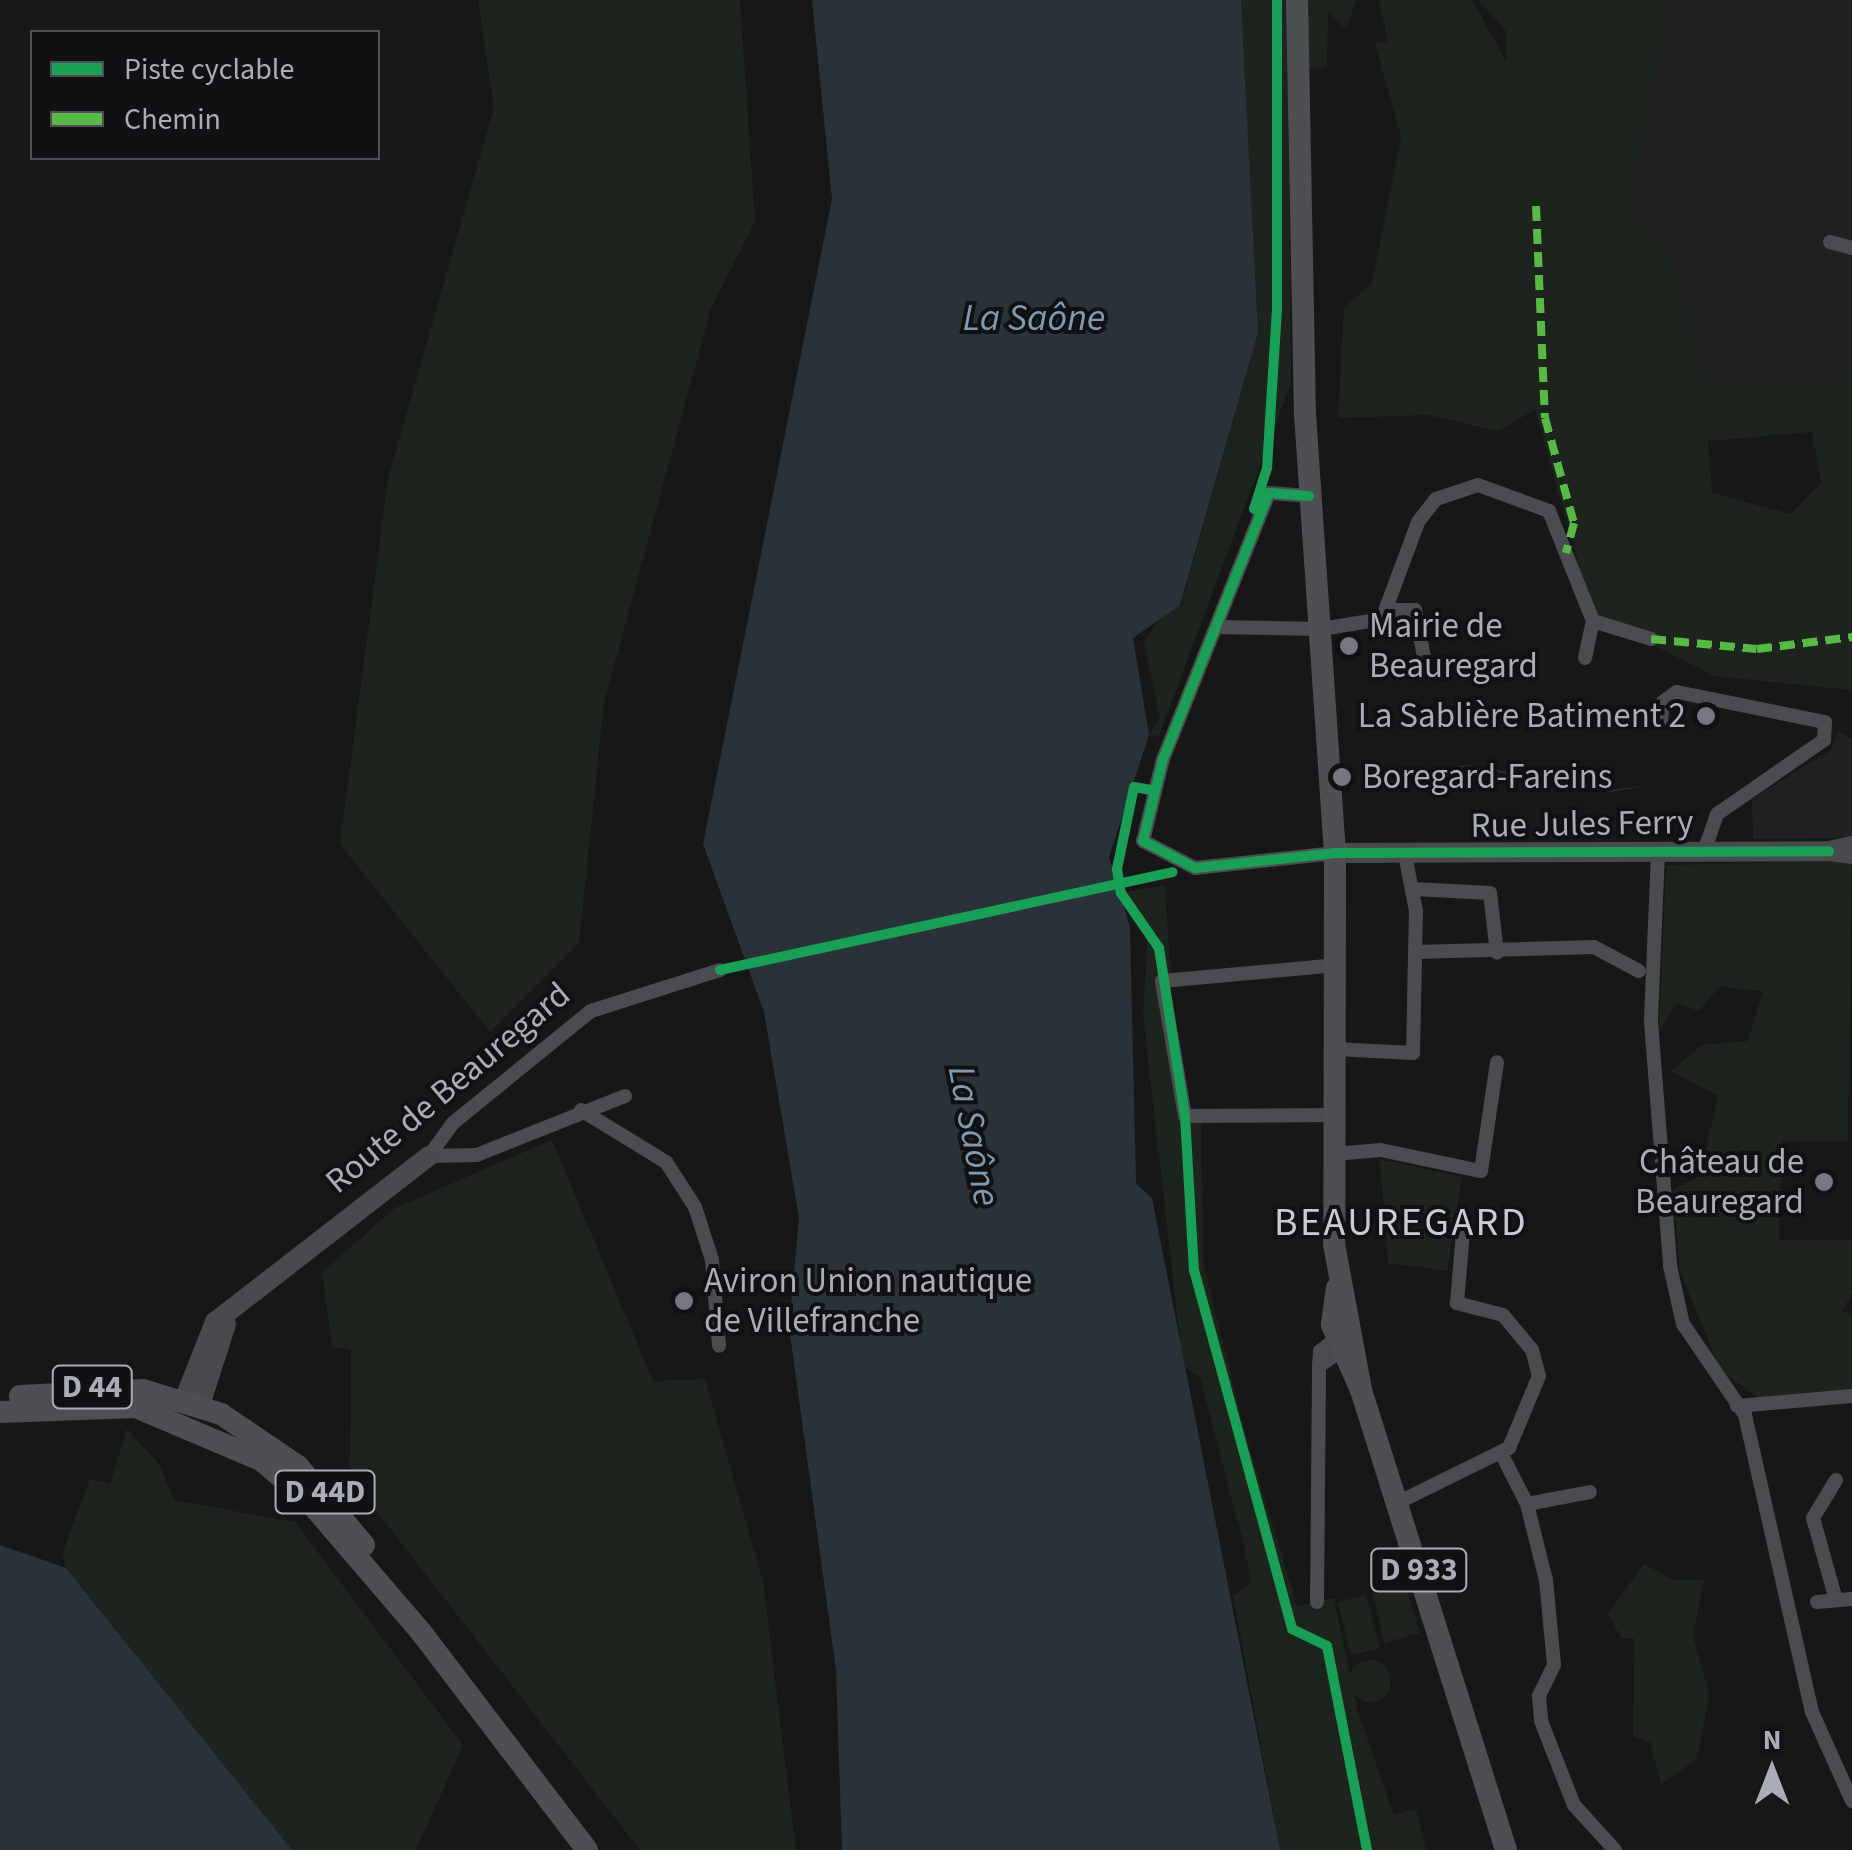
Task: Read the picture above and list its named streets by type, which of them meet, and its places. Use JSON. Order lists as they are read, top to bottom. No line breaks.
{"streets":{"main road":["D 44","D 44D","D 933"],"street":["Rue Jules Ferry","Route de Beauregard"]},"crossings":[["Rue Jules Ferry","D 933"],["Route de Beauregard","D 44"],["Route de Beauregard","D 44D"],["D 44","D 44D"]],"districts":["BEAUREGARD"],"water":["La Saône"],"places":["Mairie de Beauregard","La Sablière Batiment 2","Boregard-Fareins","Château de Beauregard","Aviron Union nautique de Villefranche"],"legend":["Piste cyclable","Chemin"],"north":"top"}
